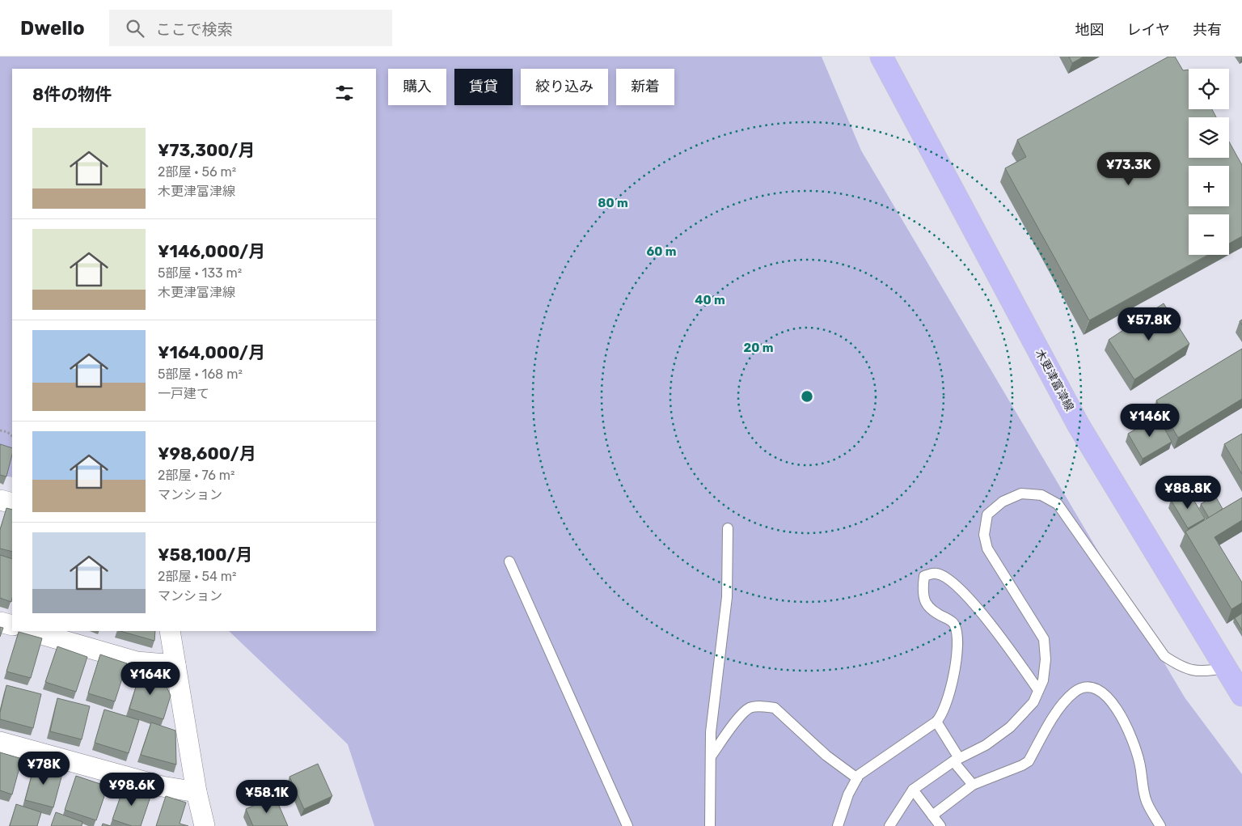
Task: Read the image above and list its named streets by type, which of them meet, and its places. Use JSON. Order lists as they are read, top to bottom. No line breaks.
{"streets":{"main road":["木更津富津線"]},"page":{"header":"Dwello","search":"ここで検索","nav":["地図","レイヤ","共有"],"map_buttons":["+","−"],"chip":["購入","賃貸","絞り込み","新着"],"heading":"8件の物件","list":[{"name":"¥73,300/月","note":"2部屋 · 56 m² · 木更津富津線"},{"name":"¥146,000/月","note":"5部屋 · 133 m² · 木更津富津線"},{"name":"¥164,000/月","note":"5部屋 · 168 m² · 一戸建て"},{"name":"¥98,600/月","note":"2部屋 · 76 m² · マンション"},{"name":"¥58,100/月","note":"2部屋 · 54 m² · マンション"}],"price":["¥73.3K","¥57.8K","¥146K","¥88.8K","¥164K","¥78K","¥98.6K","¥58.1K"]},"rings":["80 m","60 m","40 m","20 m"]}
